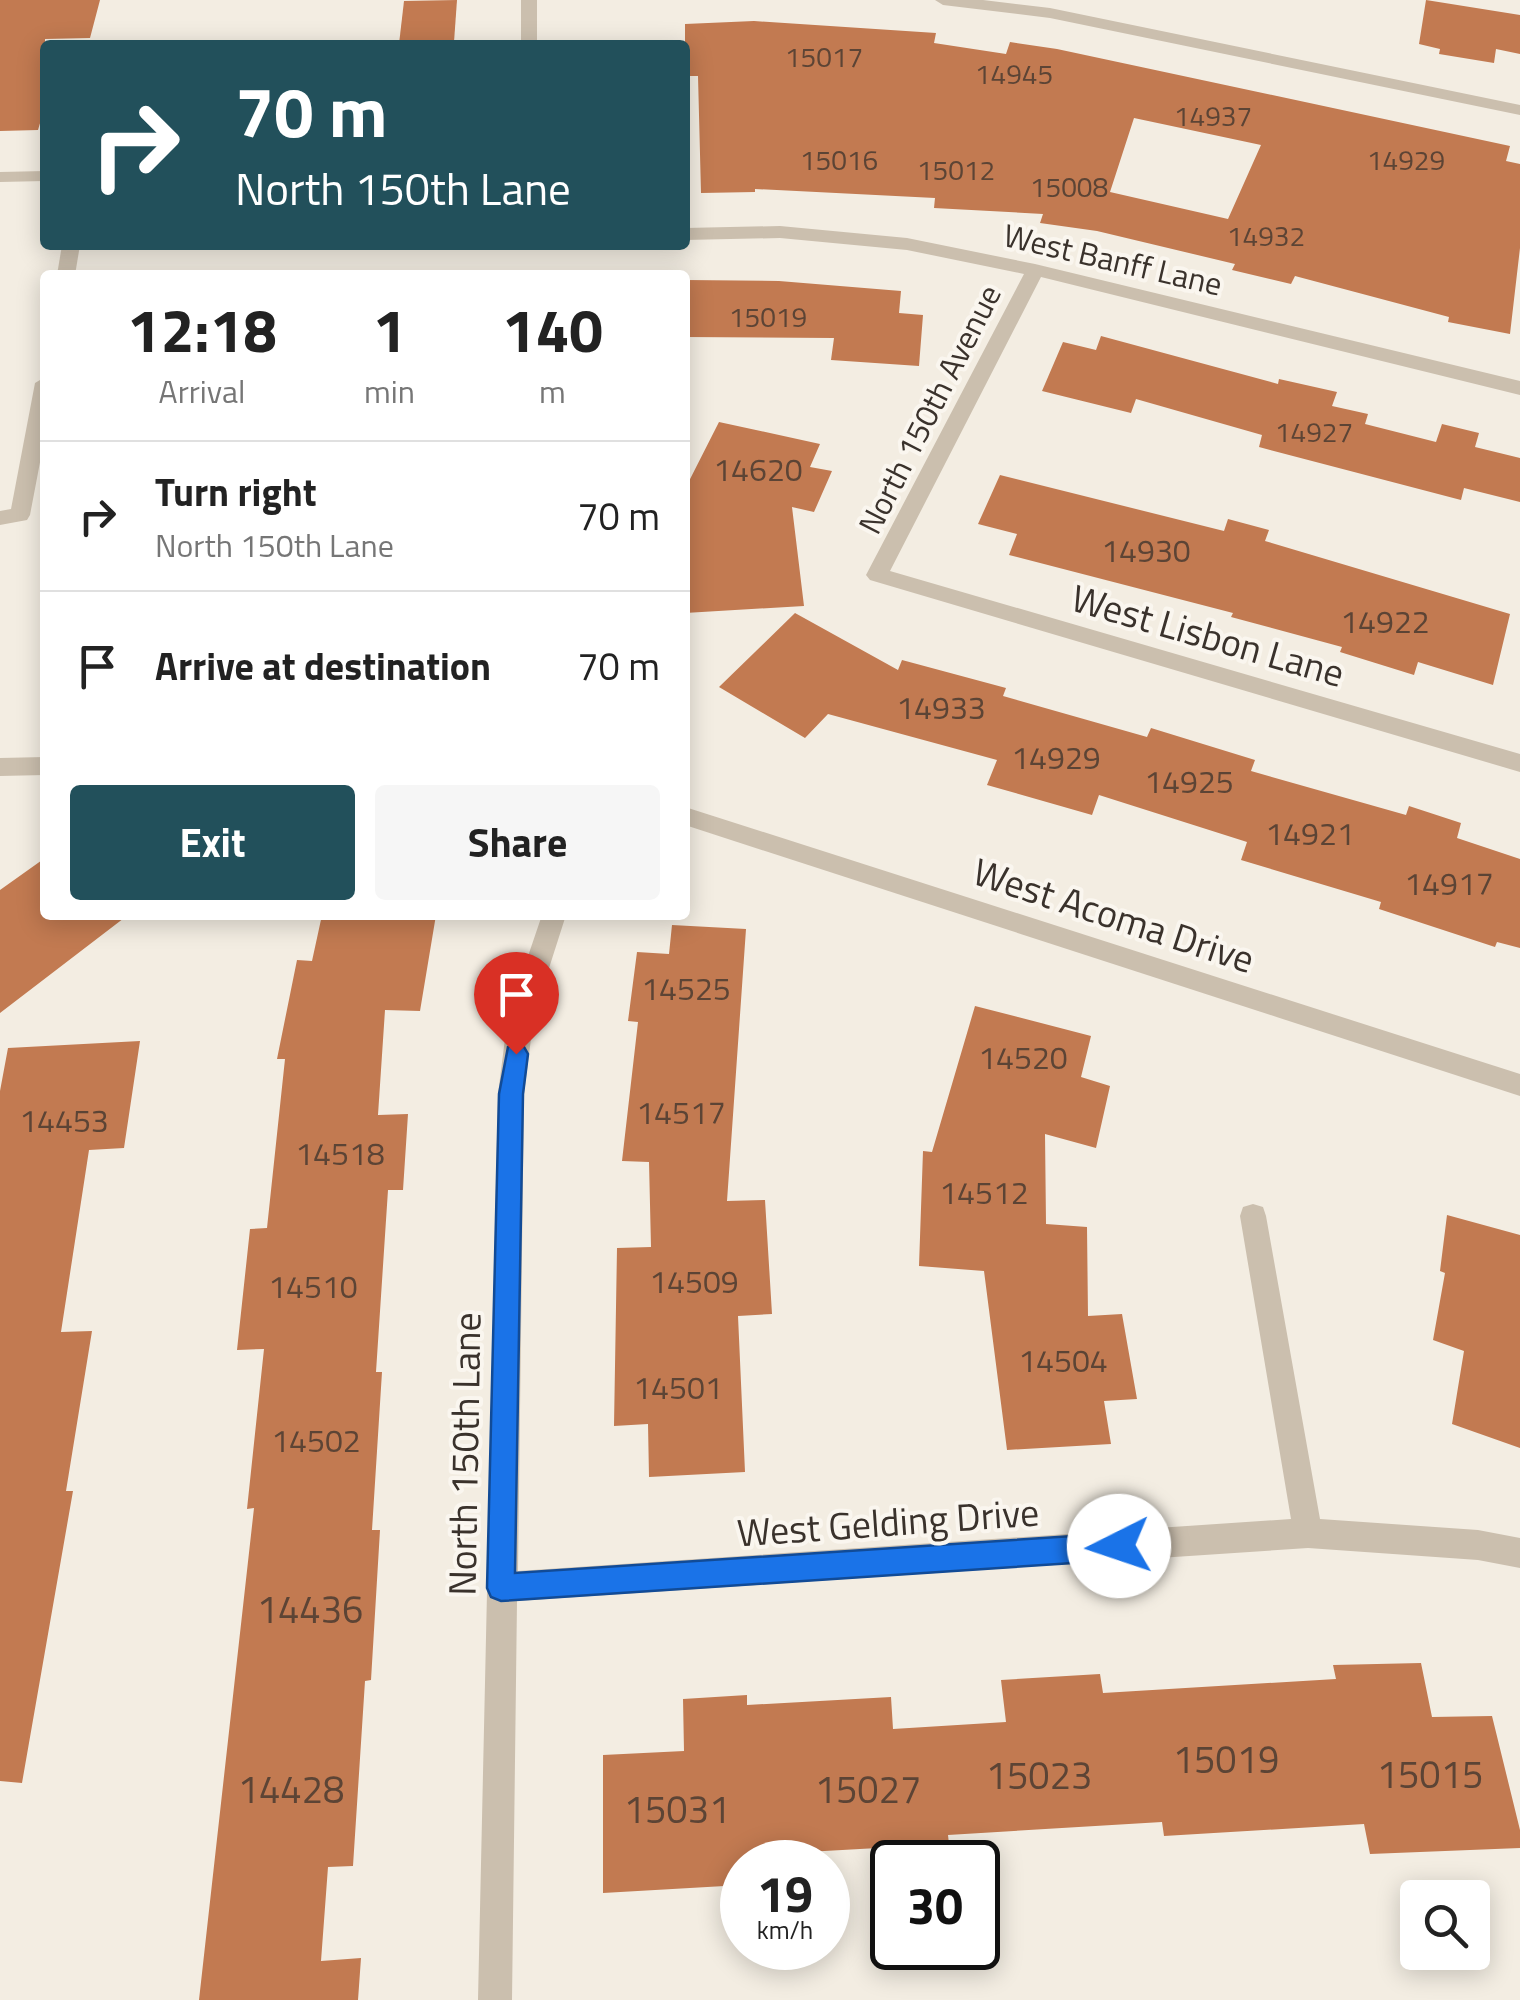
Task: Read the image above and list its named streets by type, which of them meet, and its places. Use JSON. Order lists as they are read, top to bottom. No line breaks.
{"streets":{"street":["West Banff Lane","North 150th Avenue","West Lisbon Lane","West Acoma Drive","North 150th Lane","West Gelding Drive"]},"crossings":[["West Banff Lane","North 150th Avenue"],["North 150th Avenue","West Lisbon Lane"],["North 150th Lane","West Gelding Drive"]],"house_numbers":["15017","14945","14937","15016","14929","15012","15008","14932","15019","14927","14620","14930","14922","14933","14929","14925","14921","14917","14525","14520","14517","14453","14518","14512","14509","14510","14504","14501","14502","14436","15019","15015","15023","14428","15027","15031"],"page":{"turn":["70 m","North 150th Lane"],"eta":["12:18","Arrival","1","min","140","m"],"list":[{"name":"Turn right","note":"North 150th Lane","value":"70 m"},{"name":"Arrive at destination","value":"70 m"}],"buttons":["Exit","Share"],"speed":"19 km/h","limit":"30"}}
